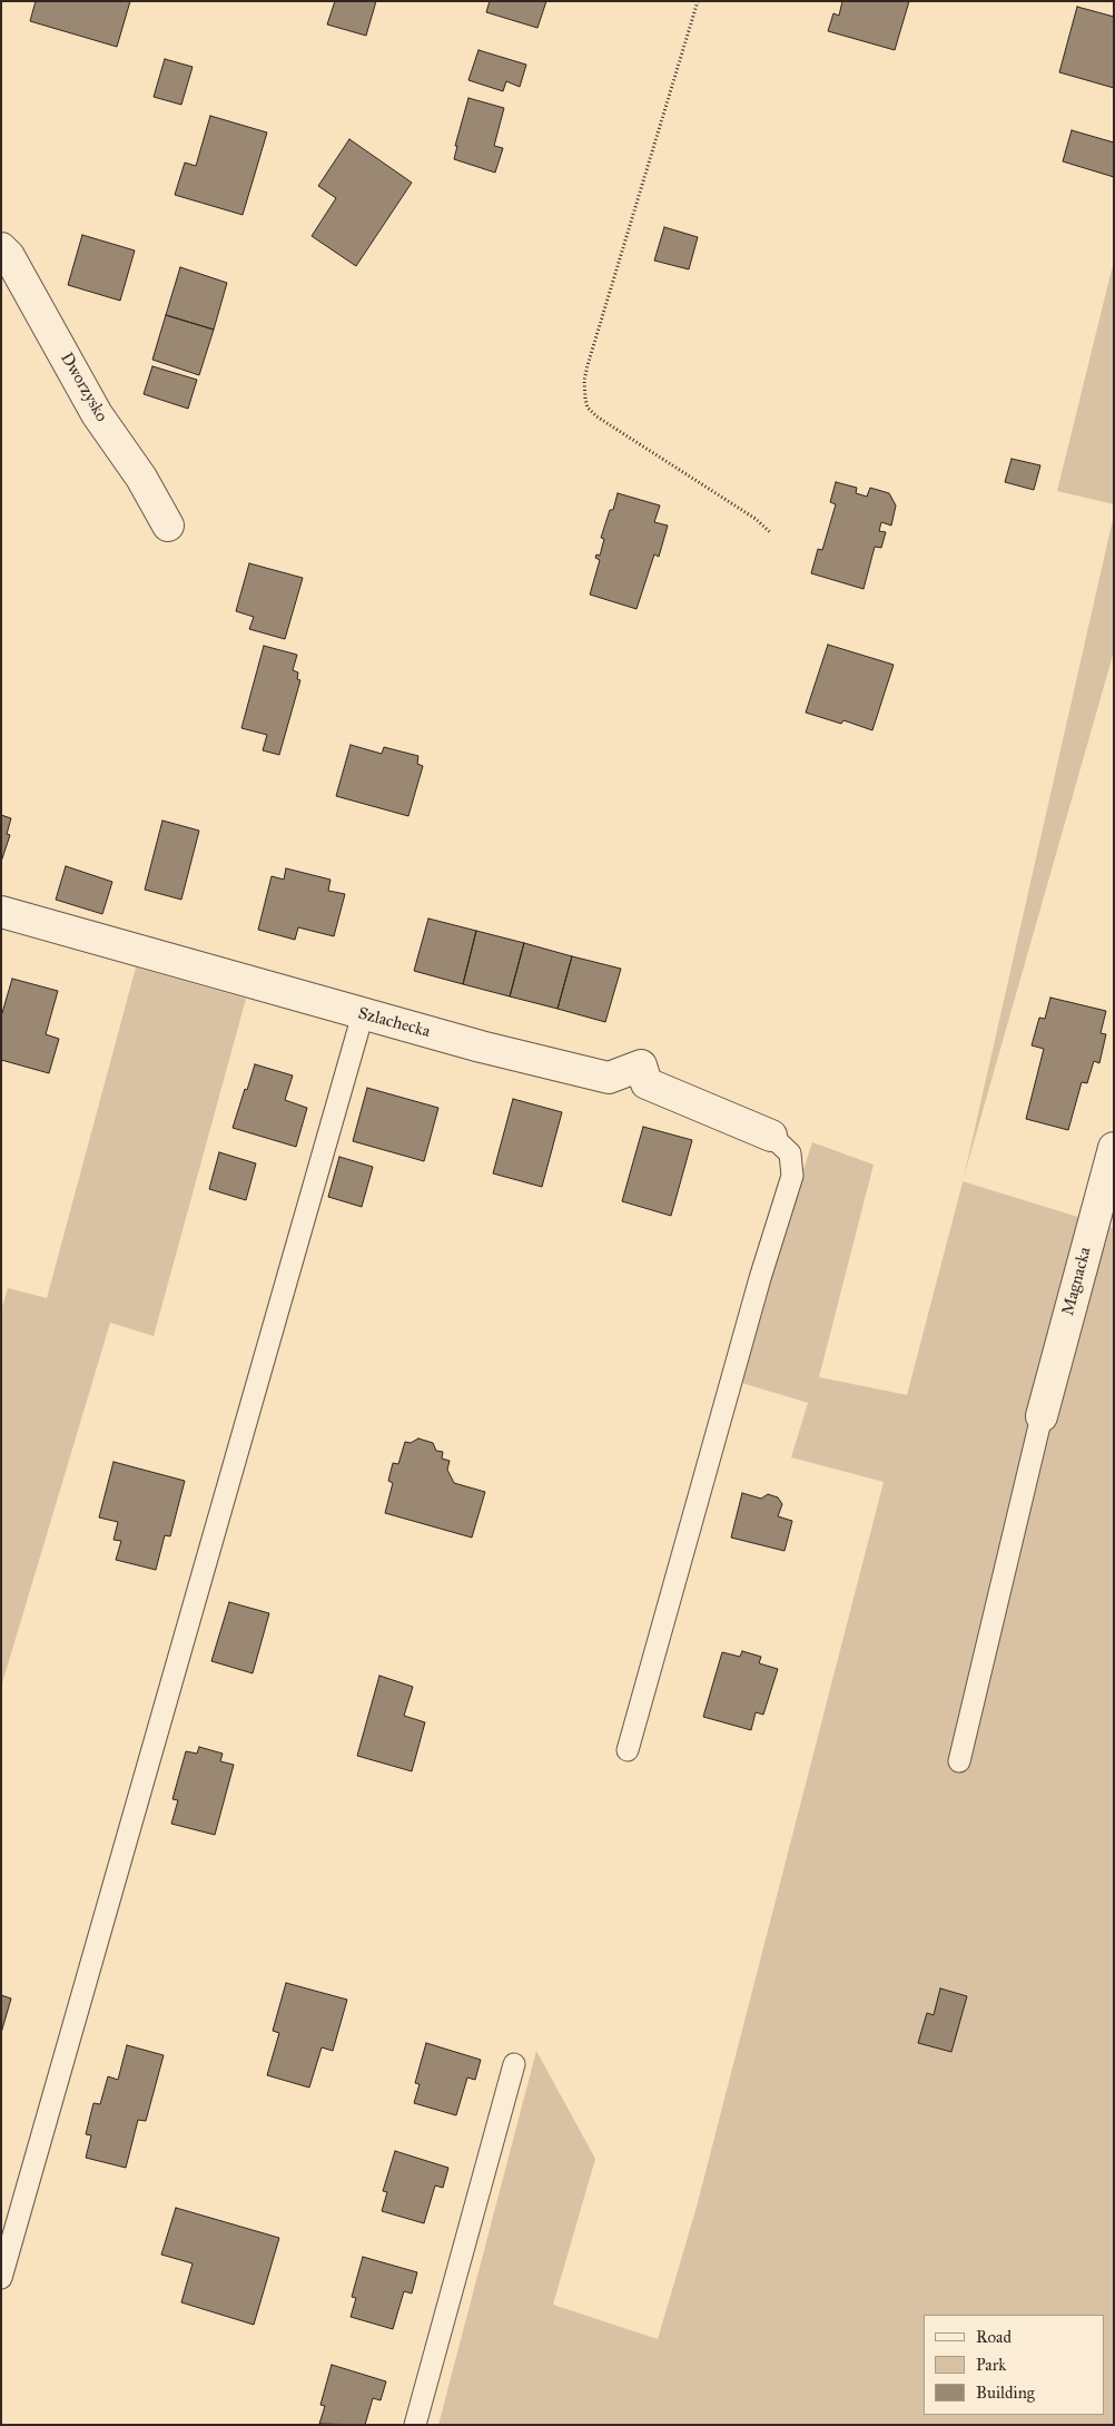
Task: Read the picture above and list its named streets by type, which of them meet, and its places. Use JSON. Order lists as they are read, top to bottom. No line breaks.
{"streets":{"street":["Dworzysko","Szlachecka","Magnacka"]},"legend":["Road","Park","Building"]}
